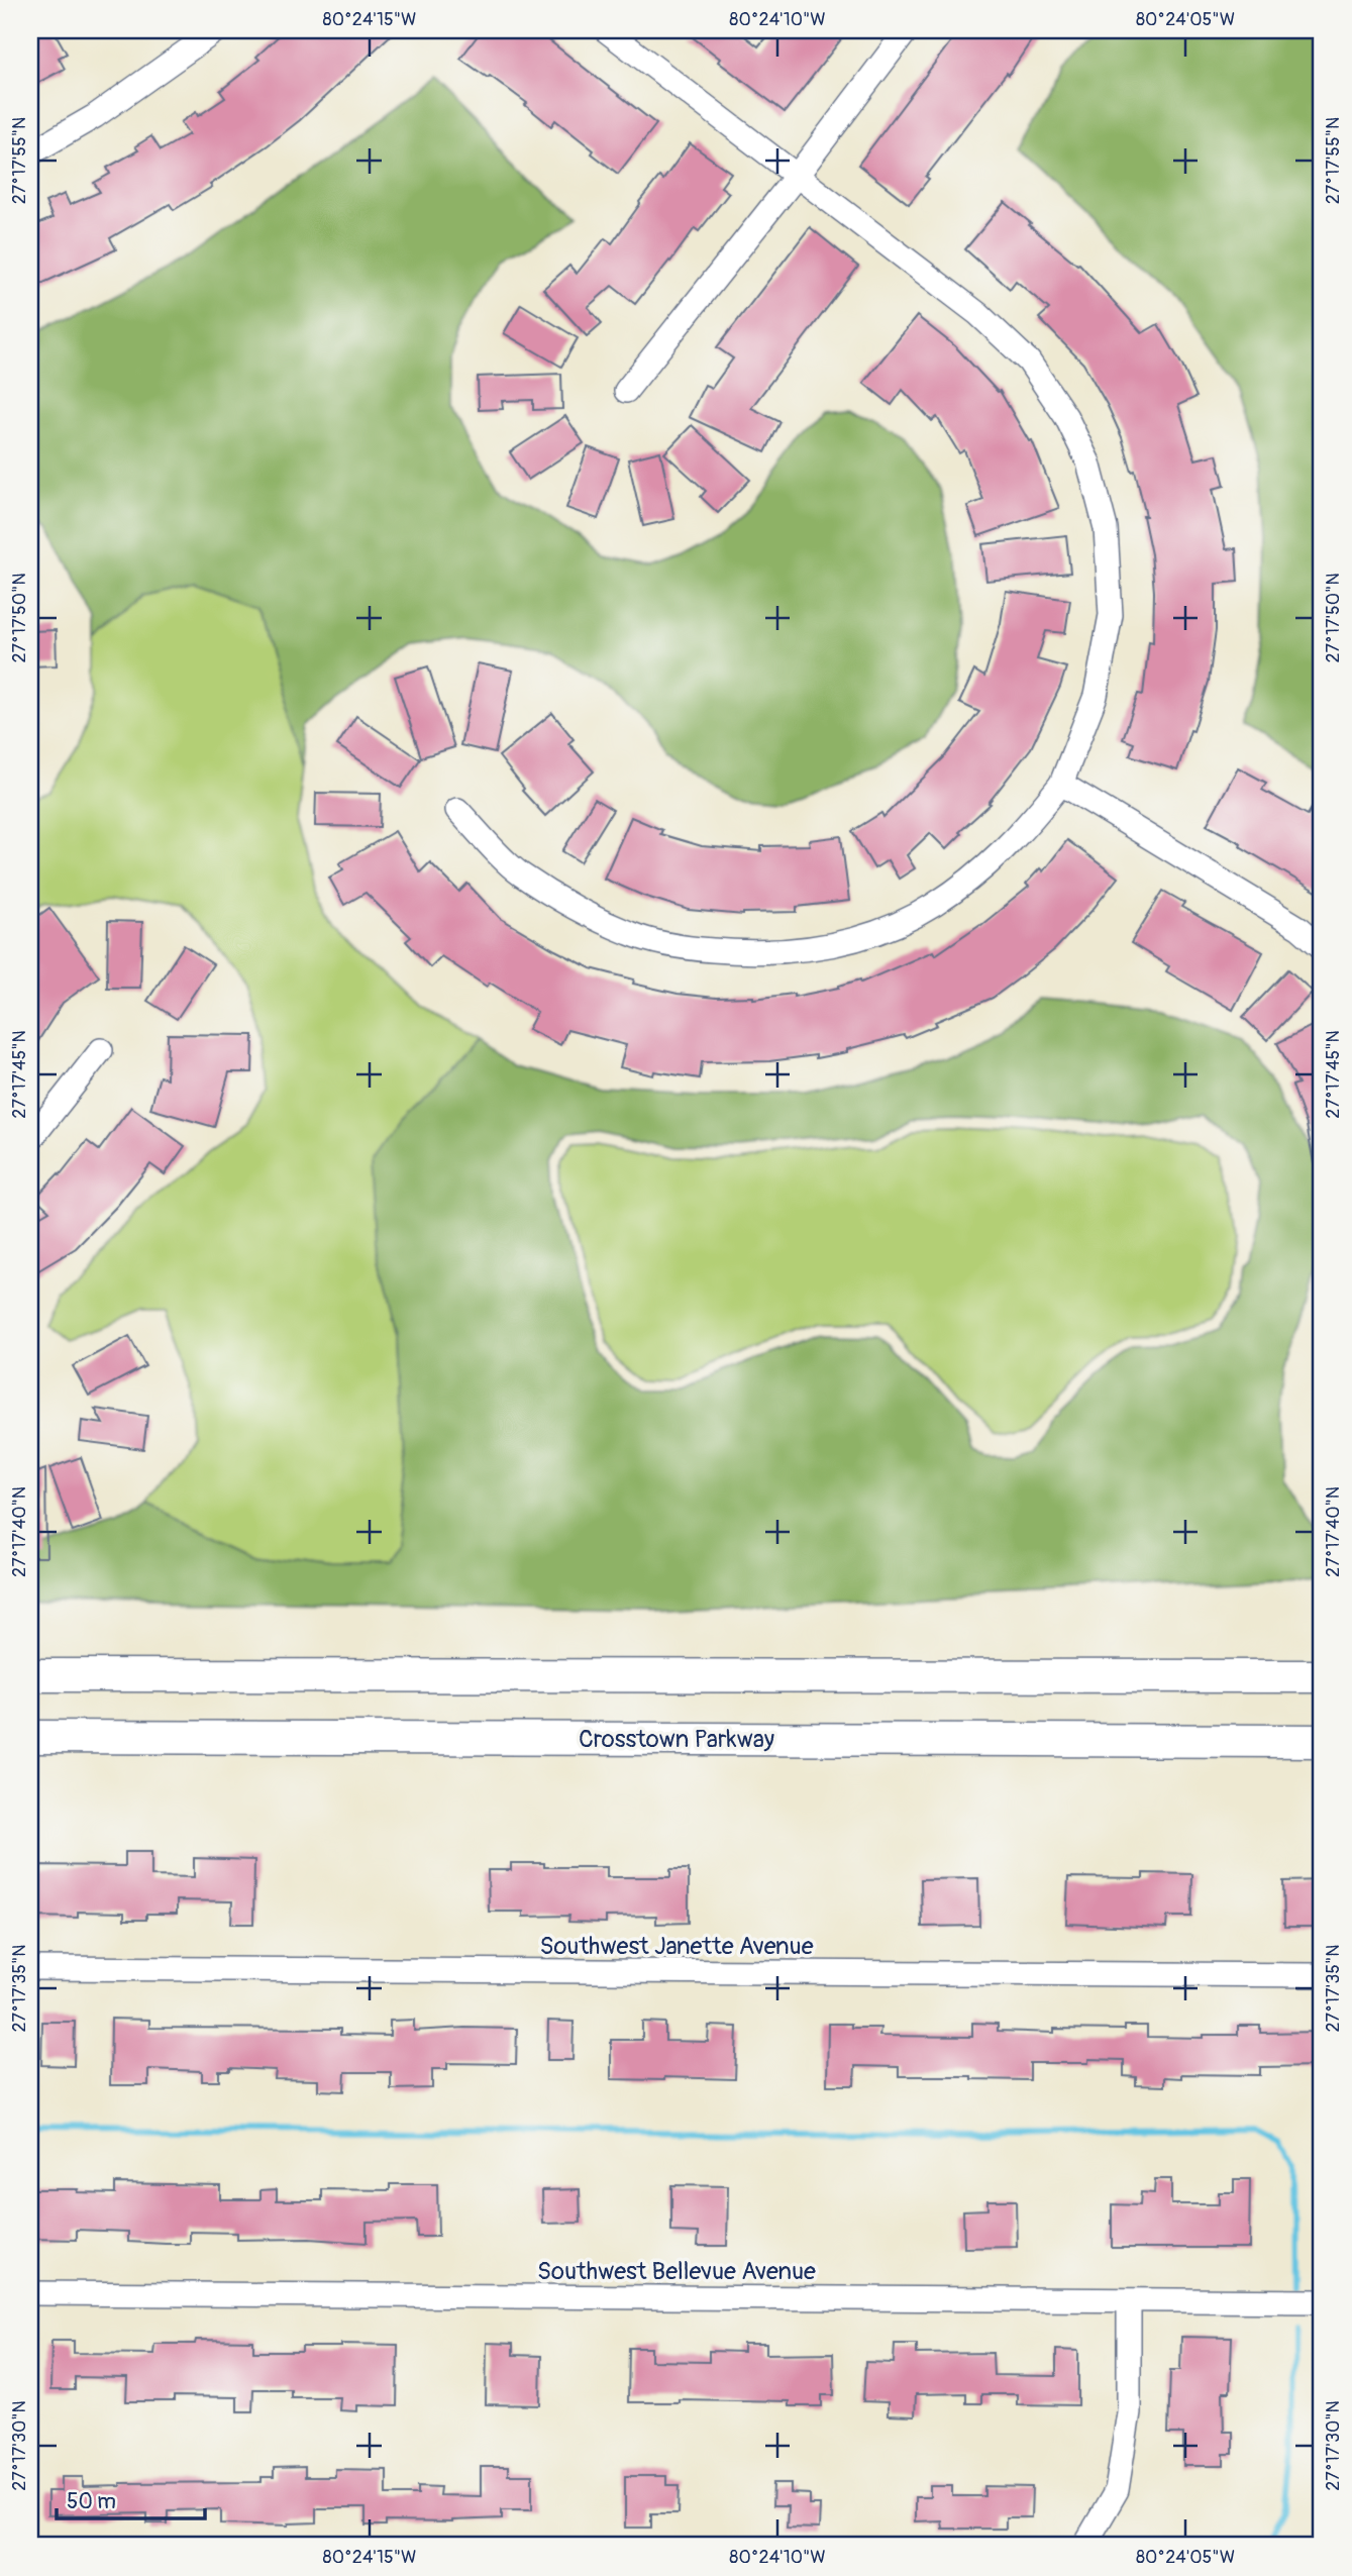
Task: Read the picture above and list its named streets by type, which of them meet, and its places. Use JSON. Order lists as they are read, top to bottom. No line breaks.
{"streets":{"main road":["Crosstown Parkway"],"street":["Southwest Janette Avenue","Southwest Bellevue Avenue"]},"scale_bar":"50 m","coordinates":["80°24'15\"W","80°24'10\"W","80°24'05\"W","27°17'55\"N","27°17'50\"N","27°17'45\"N","27°17'40\"N","27°17'35\"N","27°17'30\"N"]}
